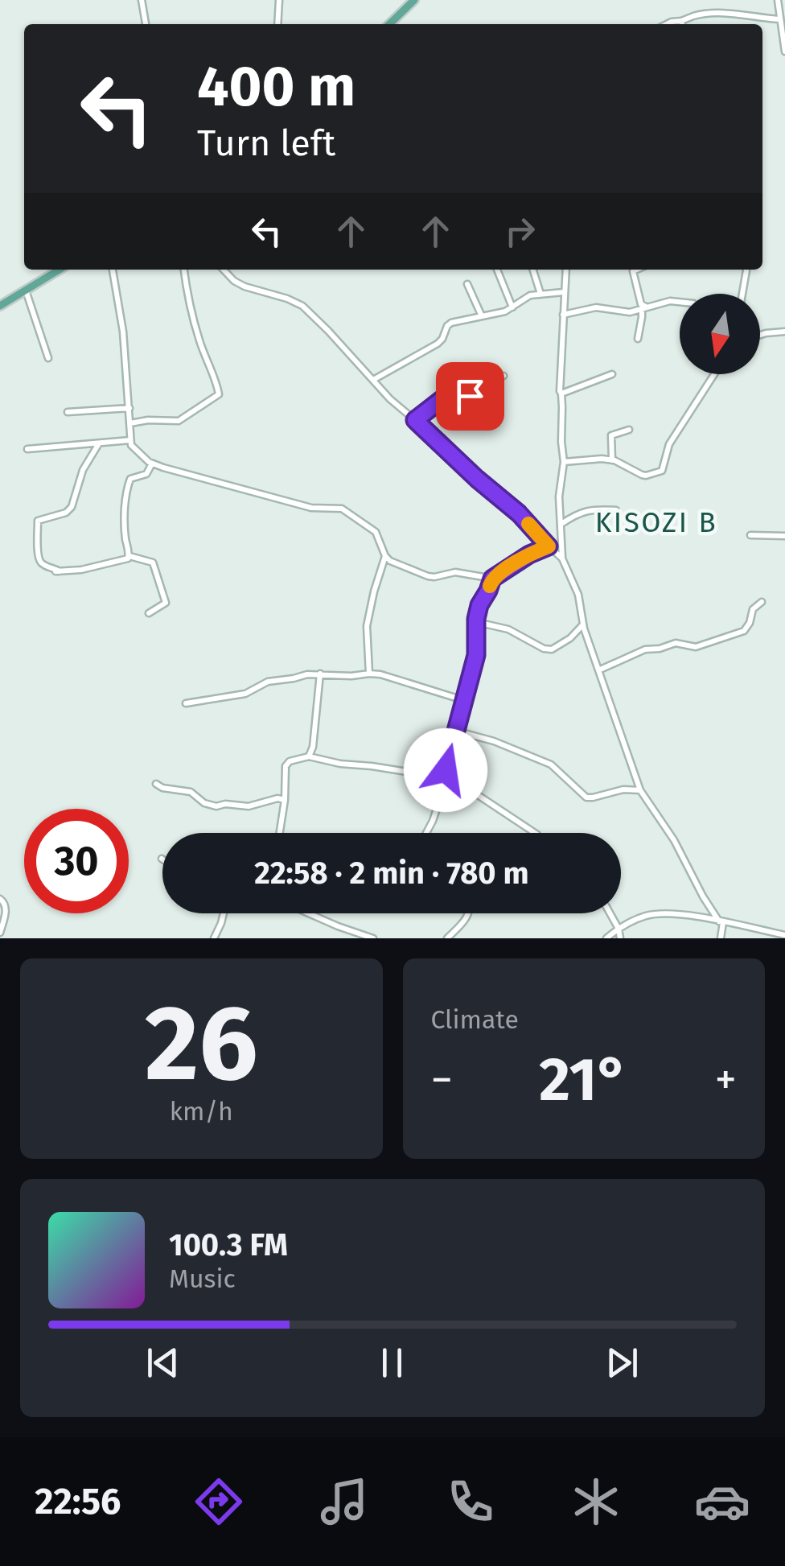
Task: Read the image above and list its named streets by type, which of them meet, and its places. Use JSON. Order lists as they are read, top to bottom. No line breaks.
{"districts":["KISOZI B"],"north":"bottom","page":{"turn":["400 m","Turn left"],"limit":"30","trip":"22:58 · 2 min · 780 m","tile":[["26","km/h"],"Climate"],"heat":["−","21°","+"],"song":["100.3 FM","Music"],"tabs":"22:56"}}
